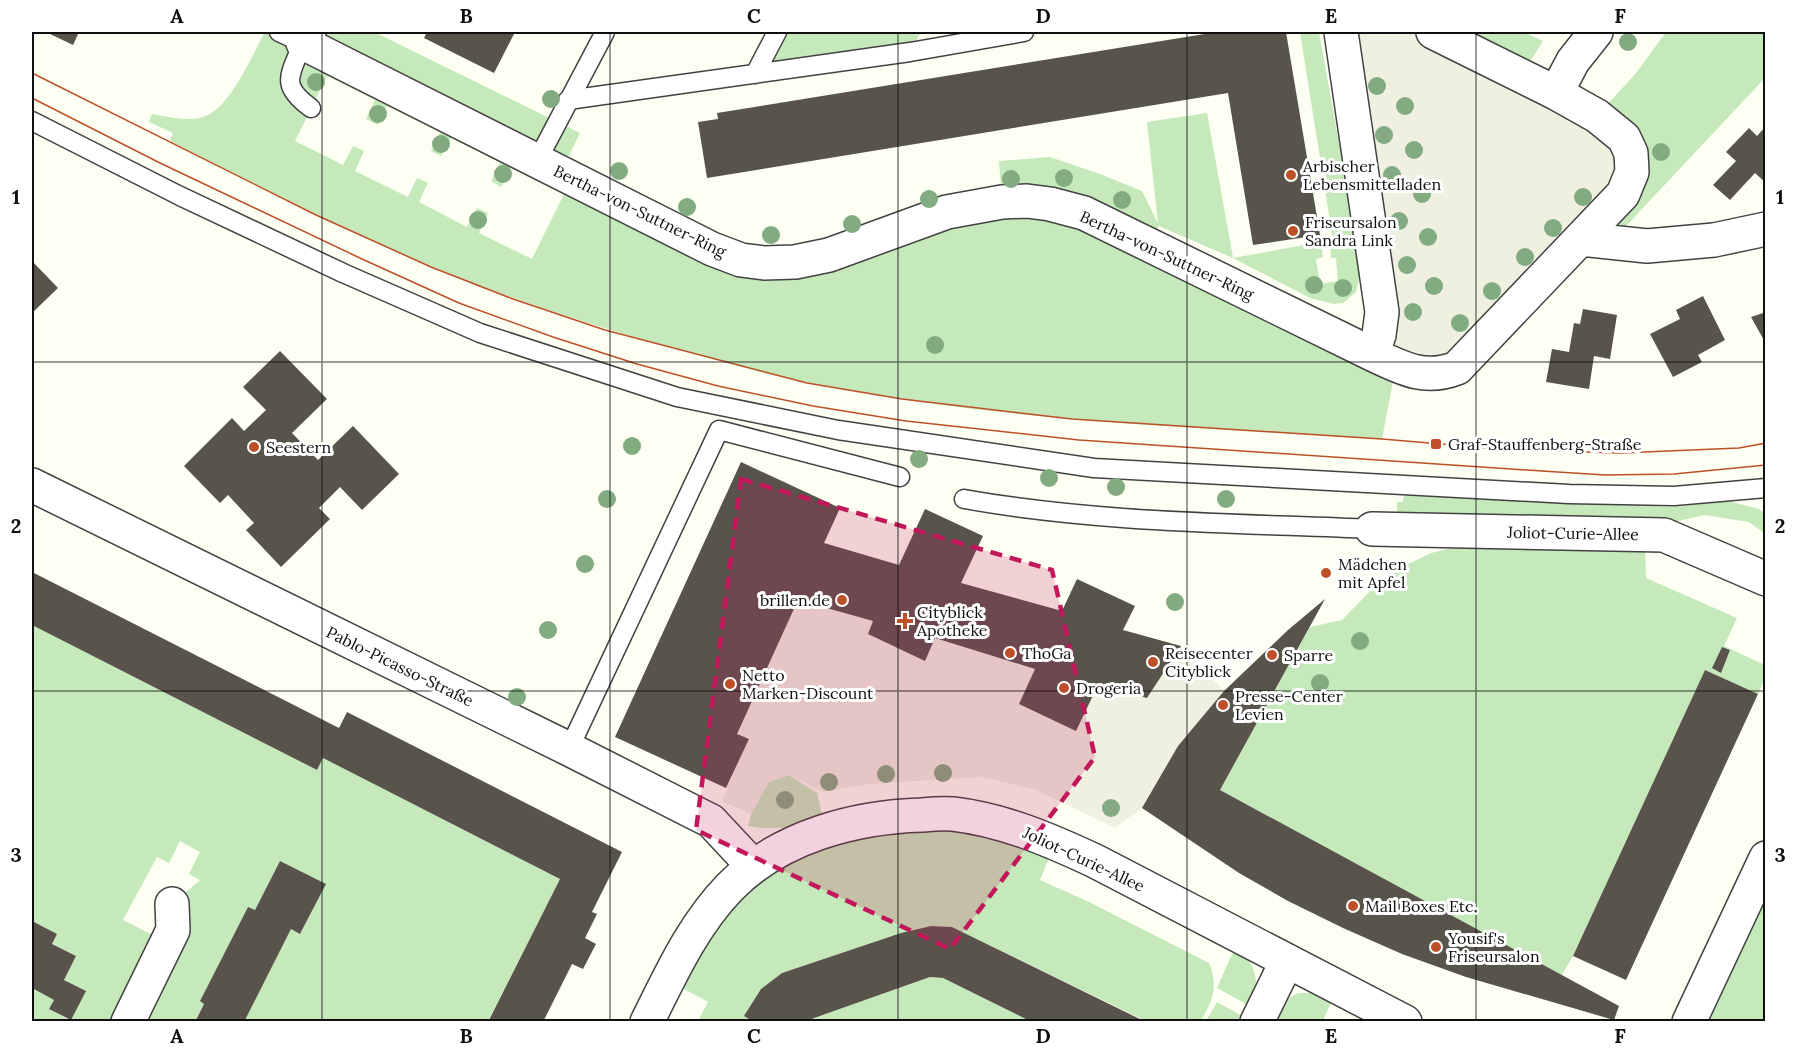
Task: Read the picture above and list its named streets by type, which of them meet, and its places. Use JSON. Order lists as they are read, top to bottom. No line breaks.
{"streets":{"street":["Bertha-von-Suttner-Ring","Joliot-Curie-Allee","Pablo-Picasso-Straße"]},"crossings":[["Joliot-Curie-Allee","Pablo-Picasso-Straße"]],"places":{"other":["Arbischer Lebensmittelladen","Friseursalon Sandra Link","Seestern","Mädchen mit Apfel","brillen.de","ThoGa","Sparre","Reisecenter Cityblick","Netto Marken-Discount","Drogeria","Presse-Center Levien","Mail Boxes Etc.","Yousif's Friseursalon"],"transit":["Graf-Stauffenberg-Straße"],"health":["Cityblick Apotheke"]},"grid":{"columns":["A","B","C","D","E","F"],"rows":["1","2","3"]}}
